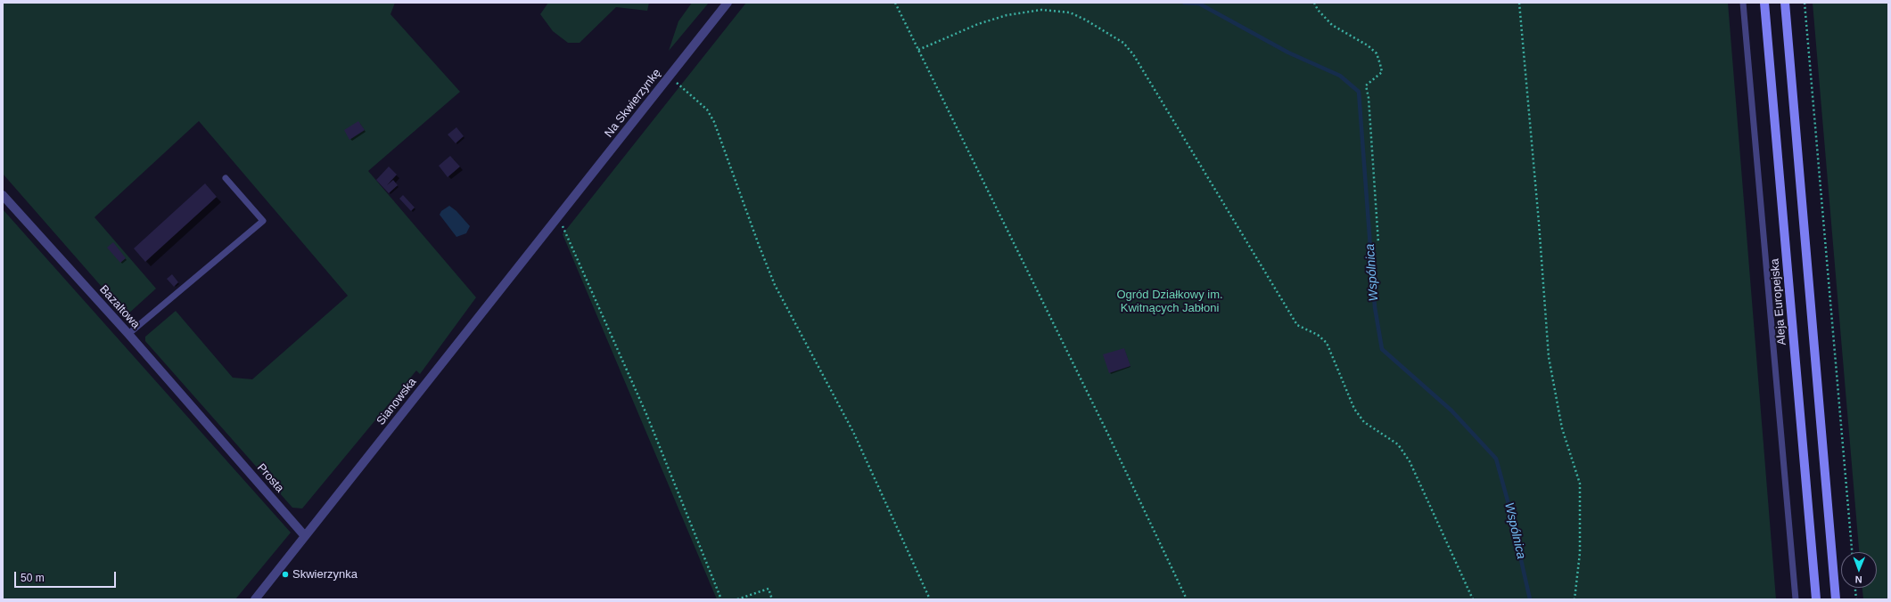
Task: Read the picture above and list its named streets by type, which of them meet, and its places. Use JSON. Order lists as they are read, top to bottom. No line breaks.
{"streets":{"main road":["Aleja Europejska"],"street":["Na Skwierzynkę","Bazaltowa","Sianowska","Prosta"]},"crossings":[["Na Skwierzynkę","Sianowska"],["Bazaltowa","Prosta"],["Sianowska","Prosta"]],"water":["Wspólnica"],"parks":["Ogród Działkowy im. Kwitnących Jabłoni"],"places":["Skwierzynka"],"scale_bar":"50 m","north":"bottom"}
